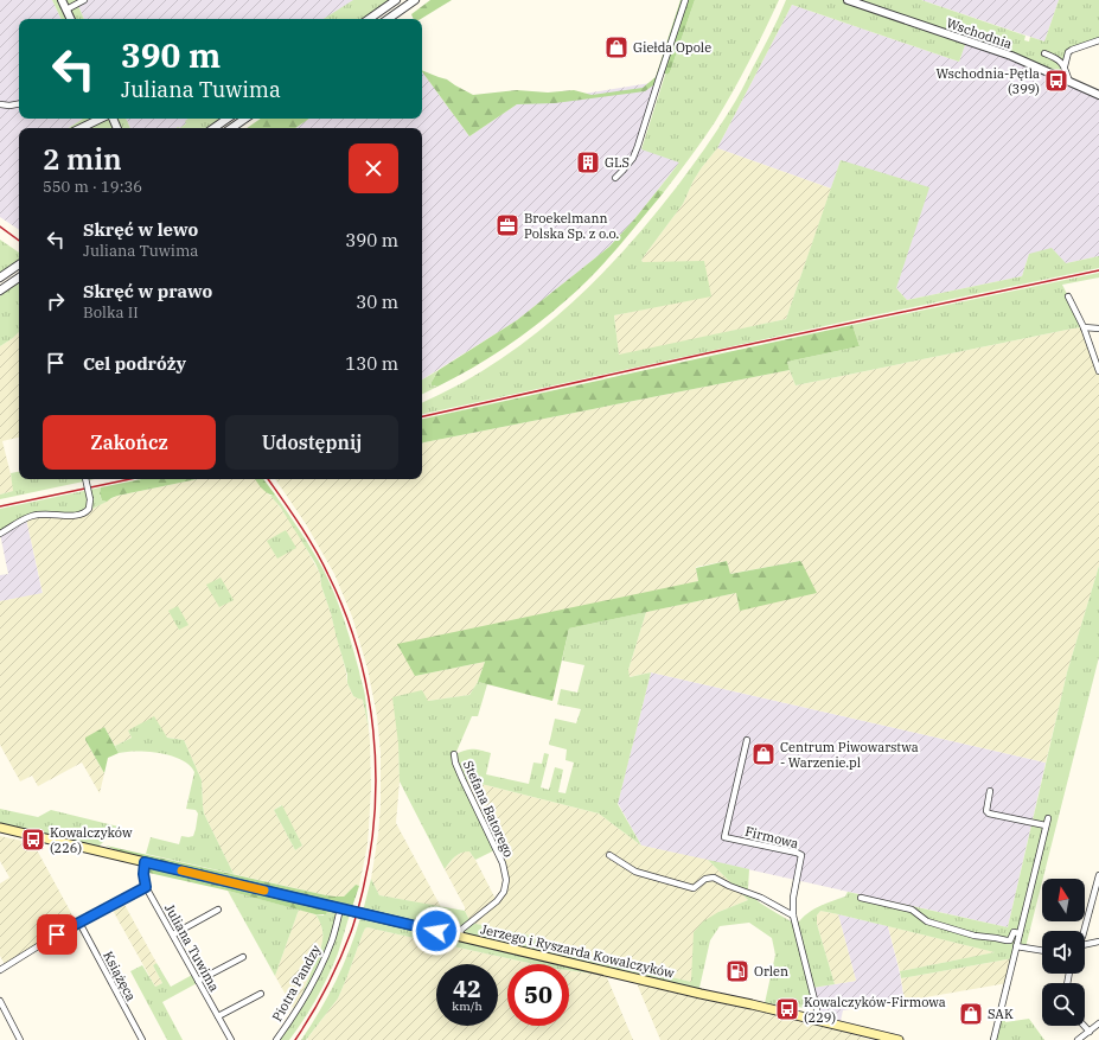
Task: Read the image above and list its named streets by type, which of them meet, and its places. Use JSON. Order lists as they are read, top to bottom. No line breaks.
{"streets":{"main road":["Jerzego i Ryszarda Kowalczyków"],"street":["Wschodnia","Stefana Batorego","Firmowa","Juliana Tuwima","Książęca","Piotra Pandzy"]},"crossings":[["Stefana Batorego","Jerzego i Ryszarda Kowalczyków"],["Firmowa","Jerzego i Ryszarda Kowalczyków"],["Juliana Tuwima","Jerzego i Ryszarda Kowalczyków"],["Jerzego i Ryszarda Kowalczyków","Piotra Pandzy"]],"places":{"shop":["Giełda Opole","Centrum Piwowarstwa - Warzenie.pl","SAK"],"bus stop":["Wschodnia-Pętla (399)","Kowalczyków (226)","Kowalczyków-Firmowa (229)"],"building":["GLS"],"office":["Broekelmann Polska Sp. z o.o."],"fuel station":["Orlen"]},"north":"top","page":{"turn":["390 m","Juliana Tuwima"],"heading":["2 min","550 m · 19:36"],"list":[{"name":"Skręć w lewo","note":"Juliana Tuwima","value":"390 m"},{"name":"Skręć w prawo","note":"Bolka II","value":"30 m"},{"name":"Cel podróży","value":"130 m"}],"buttons":["Zakończ","Udostępnij"],"speed":"42 km/h","limit":"50"}}
